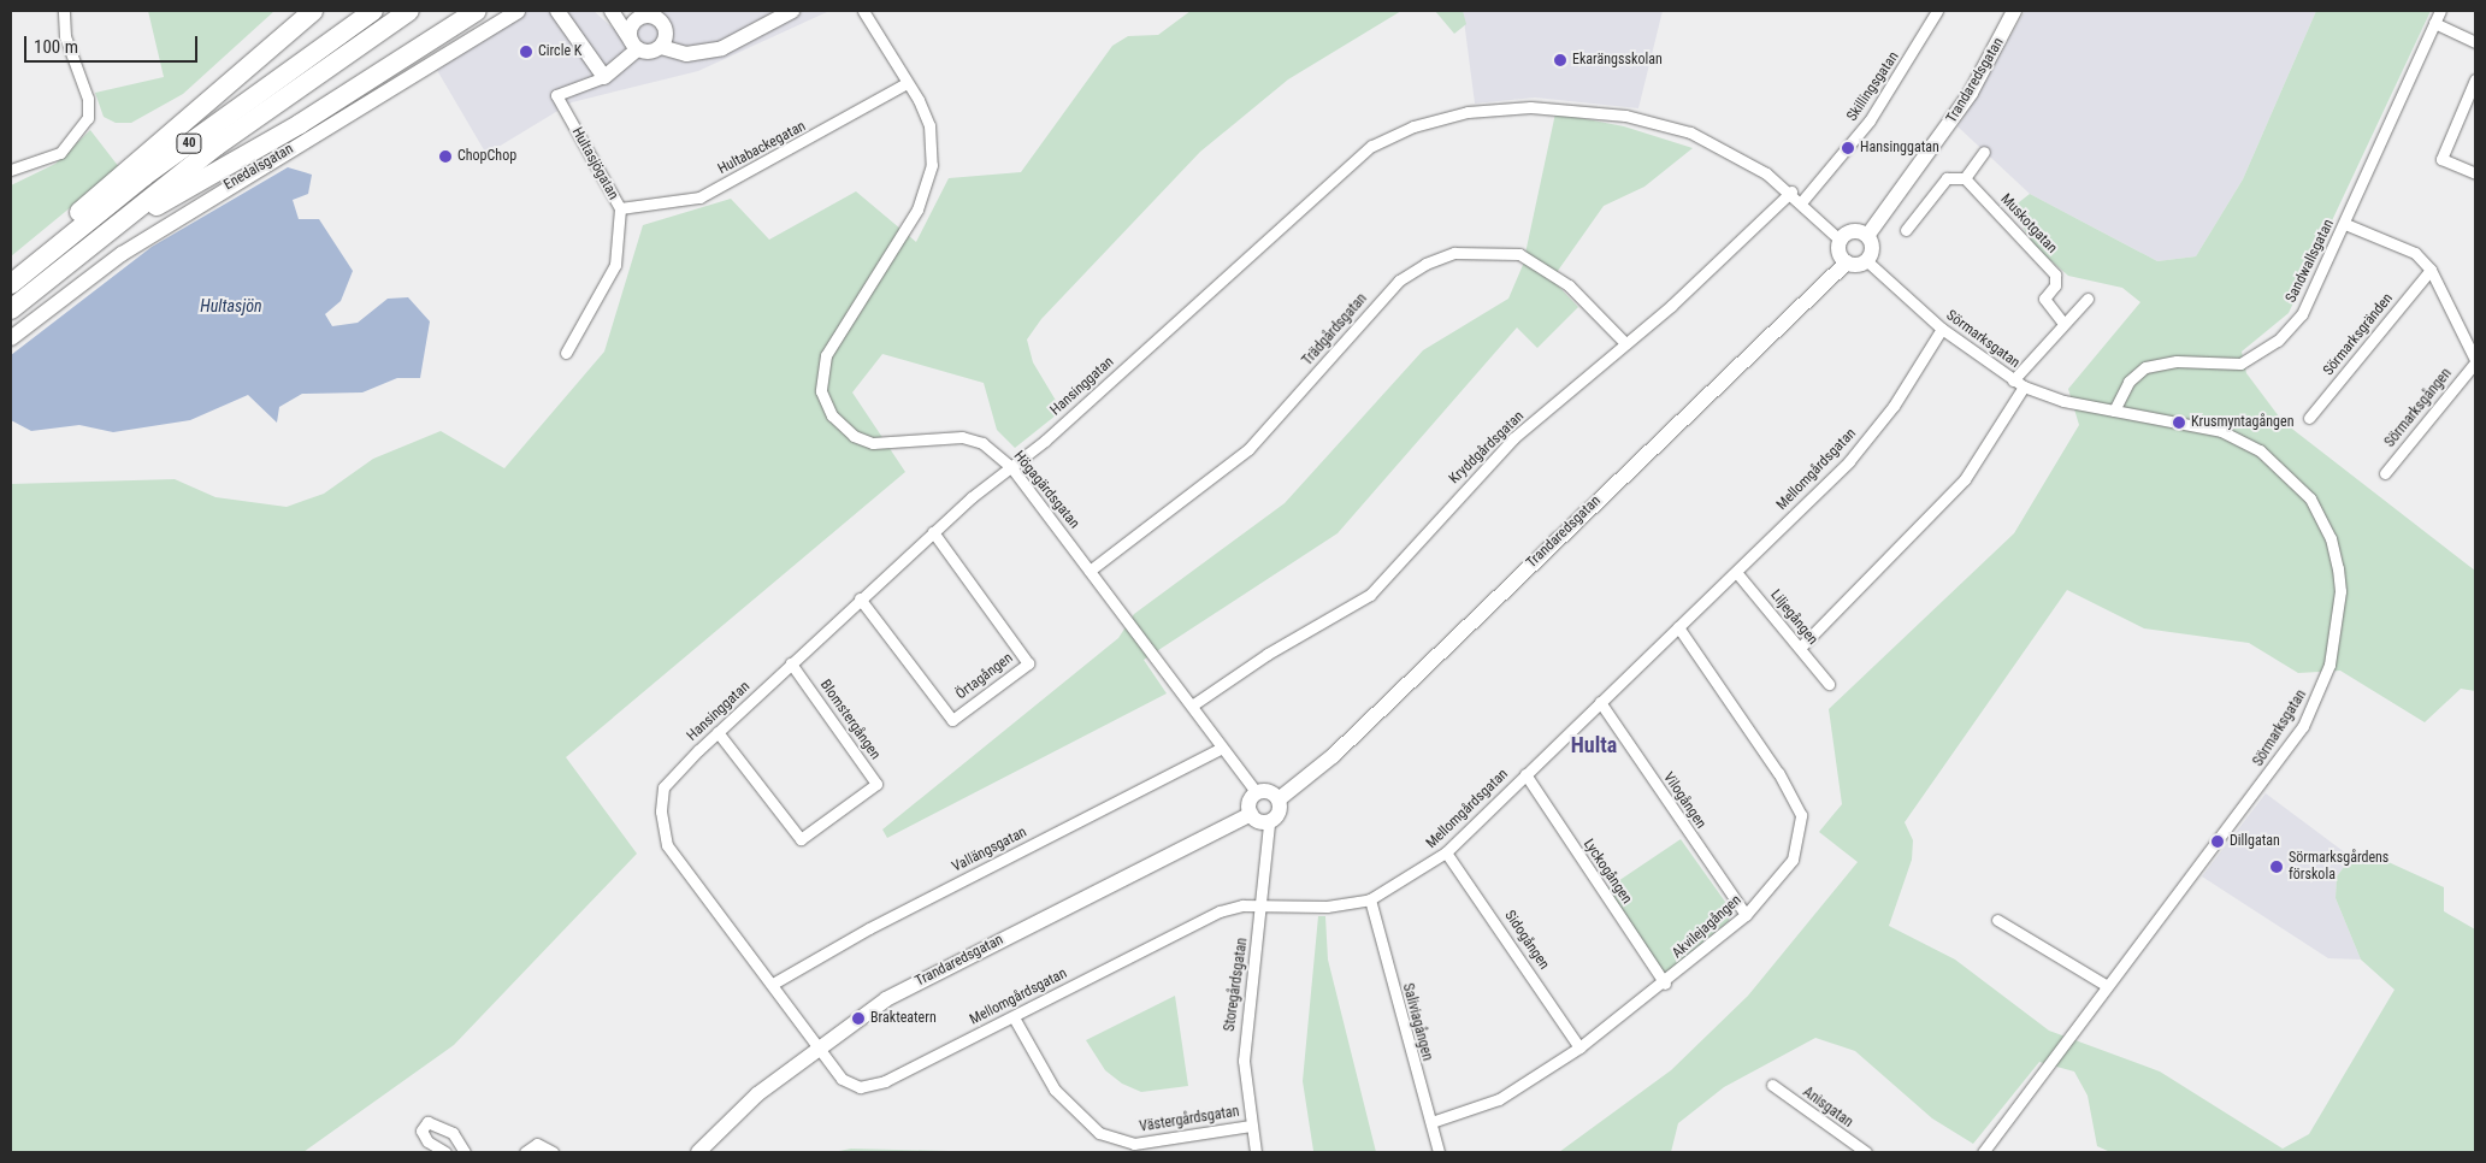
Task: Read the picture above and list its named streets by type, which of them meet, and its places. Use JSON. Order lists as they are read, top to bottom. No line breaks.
{"streets":{"highway":["40"],"street":["Trandaredsgatan","Skillingsgatan","Hultabackegatan","Hultasjögatan","Enedalsgatan","Muskotgatan","Sandwallsgatan","Trädgårdsgatan","Sörmarksgränden","Sörmarksgatan","Hansinggatan","Sörmarksgången","Kryddgårdsgatan","Mellomgårdsgatan","Högagärdsgatan","Liljegången","Örtagången","Blomstergången","Vilogången","Vallängsgatan","Lyckogången","Akvilejagången","Sidogången","Storegårdsgatan","Saliviagången","Anisgatan","Västergårdsgatan"]},"crossings":[["Trandaredsgatan","Sörmarksgatan"],["Trandaredsgatan","Hansinggatan"],["Trandaredsgatan","Mellomgårdsgatan"],["Trandaredsgatan","Högagärdsgatan"],["Trandaredsgatan","Storegårdsgatan"],["Skillingsgatan","Hansinggatan"],["Hultabackegatan","Hultasjögatan"],["Hultabackegatan","Högagärdsgatan"],["Sandwallsgatan","Sörmarksgatan"],["Trädgårdsgatan","Kryddgårdsgatan"],["Trädgårdsgatan","Högagärdsgatan"],["Sörmarksgatan","Hansinggatan"],["Sörmarksgatan","Mellomgårdsgatan"],["Hansinggatan","Kryddgårdsgatan"],["Hansinggatan","Mellomgårdsgatan"],["Hansinggatan","Högagärdsgatan"],["Hansinggatan","Örtagången"],["Hansinggatan","Blomstergången"],["Hansinggatan","Vallängsgatan"],["Kryddgårdsgatan","Högagärdsgatan"],["Mellomgårdsgatan","Liljegången"],["Mellomgårdsgatan","Vilogången"],["Mellomgårdsgatan","Lyckogången"],["Mellomgårdsgatan","Akvilejagången"],["Mellomgårdsgatan","Sidogången"],["Mellomgårdsgatan","Storegårdsgatan"],["Mellomgårdsgatan","Saliviagången"],["Mellomgårdsgatan","Västergårdsgatan"],["Högagärdsgatan","Vallängsgatan"],["Högagärdsgatan","Storegårdsgatan"],["Vilogången","Akvilejagången"],["Lyckogången","Akvilejagången"],["Akvilejagången","Sidogången"],["Akvilejagången","Saliviagången"],["Storegårdsgatan","Västergårdsgatan"]],"districts":["Hulta"],"water":["Hultasjön"],"places":["Circle K","Ekarängsskolan","Hansinggatan","ChopChop","Krusmyntagången","Dillgatan","Sörmarksgårdens förskola","Brakteatern"],"scale_bar":"100 m"}
